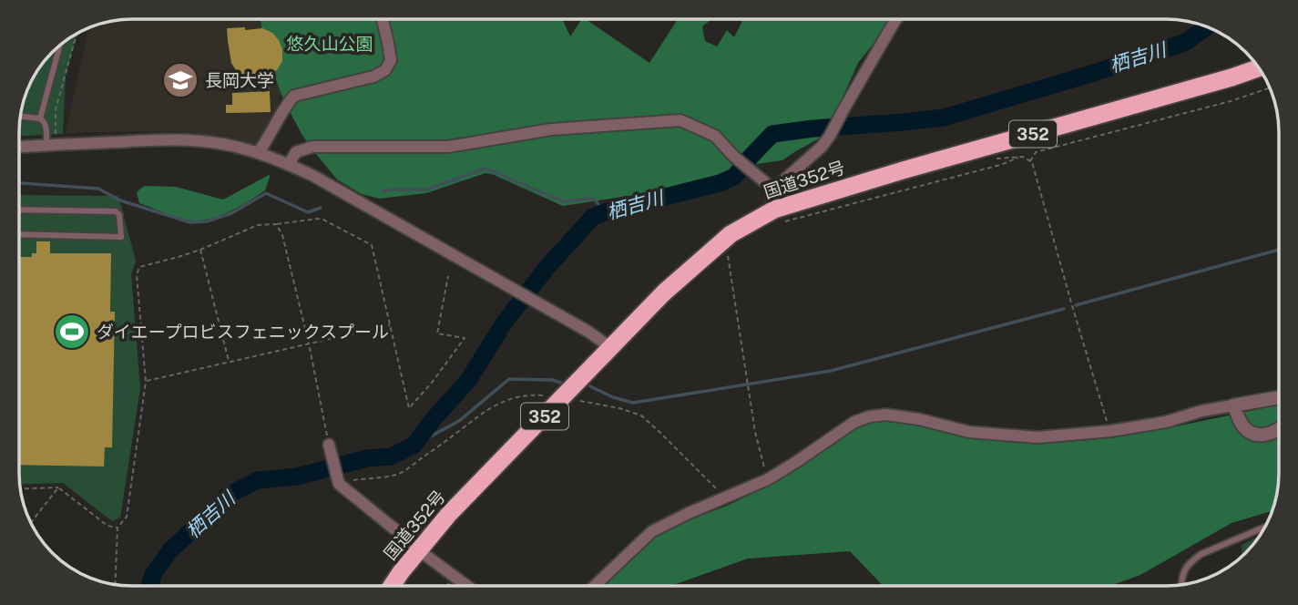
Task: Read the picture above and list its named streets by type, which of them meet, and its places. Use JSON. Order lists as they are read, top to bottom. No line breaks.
{"streets":{"highway":["352","国道352号"]},"water":["栖吉川"],"parks":["悠久山公園"],"places":{"school or university":["長岡大学"],"sports":["ダイエープロビスフェニックスプール"]}}
